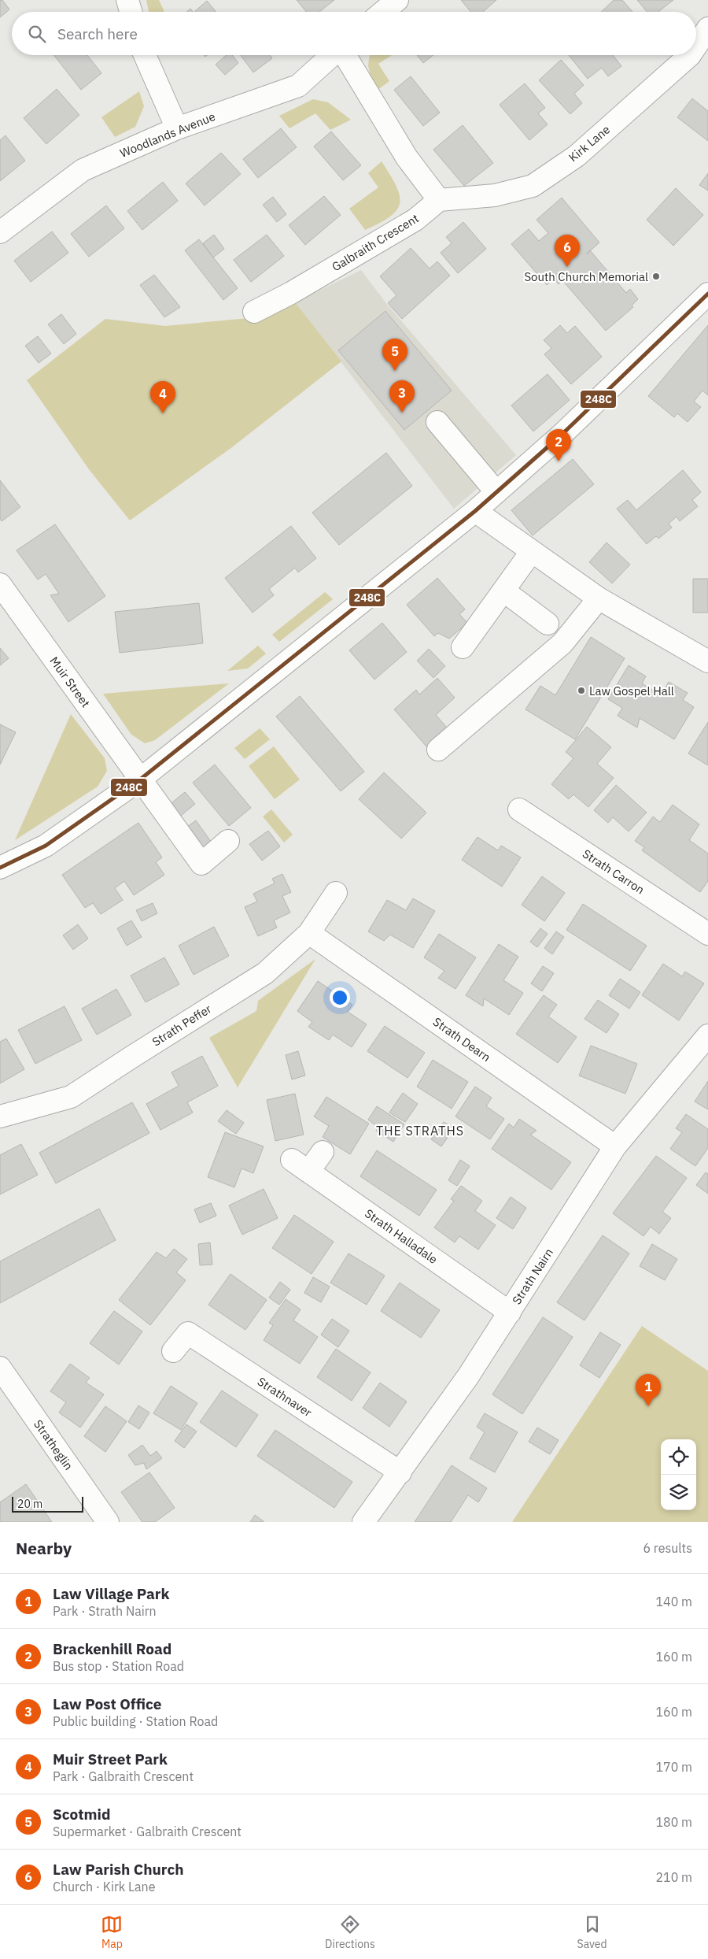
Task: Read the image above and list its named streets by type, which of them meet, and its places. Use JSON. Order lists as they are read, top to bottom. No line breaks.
{"streets":{"street":["Woodlands Avenue","Kirk Lane","Galbraith Crescent","Muir Street","Strath Carron","Strath Peffer","Strath Dearn","Strath Halladale","Strath Nairn","Strathnaver","Stratheglin"]},"crossings":[["Kirk Lane","Galbraith Crescent"],["Strath Peffer","Strath Dearn"],["Strath Dearn","Strath Nairn"],["Strath Halladale","Strath Nairn"],["Strath Nairn","Strathnaver"]],"districts":["THE STRATHS"],"places":["South Church Memorial","Law Gospel Hall"],"lines":["transit line 248C"],"scale_bar":"20 m","page":{"search":"Search here","pins":["6","5","3","4","2","1"],"scale":"20 m","heading":["Nearby","6 results"],"list":[{"mark":"1","name":"Law Village Park","note":"Park · Strath Nairn","value":"140 m"},{"mark":"2","name":"Brackenhill Road","note":"Bus stop · Station Road","value":"160 m"},{"mark":"3","name":"Law Post Office","note":"Public building · Station Road","value":"160 m"},{"mark":"4","name":"Muir Street Park","note":"Park · Galbraith Crescent","value":"170 m"},{"mark":"5","name":"Scotmid","note":"Supermarket · Galbraith Crescent","value":"180 m"},{"mark":"6","name":"Law Parish Church","note":"Church · Kirk Lane","value":"210 m"}],"nav":["Map","Directions","Saved"]}}
